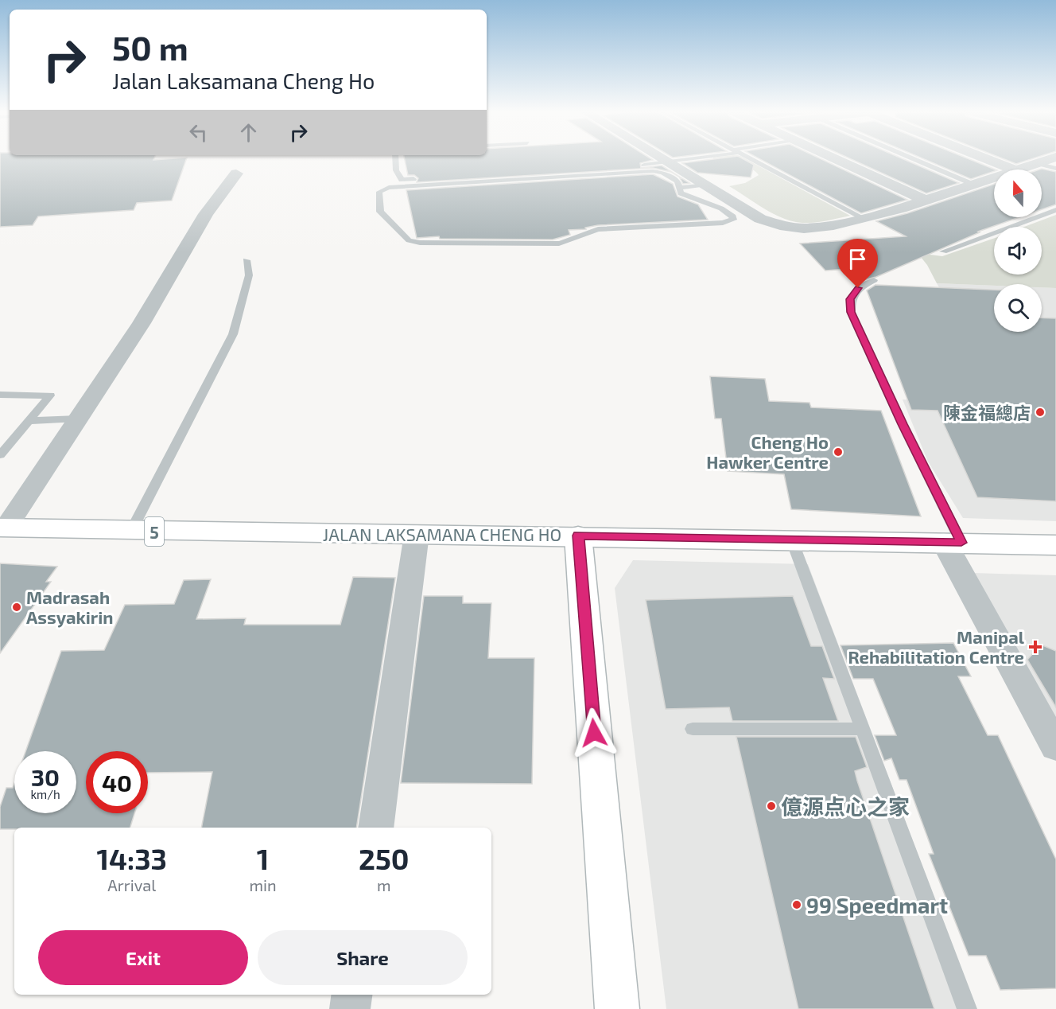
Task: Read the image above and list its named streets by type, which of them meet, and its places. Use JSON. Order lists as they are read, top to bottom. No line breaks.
{"streets":{"main road":["5","JALAN LAKSAMANA CHENG HO"]},"places":{"other":["陳金福總店","Cheng Ho Hawker Centre","Madrasah Assyakirin","億源点心之家","99 Speedmart"],"health":["Manipal Rehabilitation Centre"]},"north":"top","page":{"turn":["50 m","Jalan Laksamana Cheng Ho"],"speed":"30 km/h","limit":"40","eta":["14:33","Arrival","1","min","250","m"],"buttons":["Exit","Share"]}}
